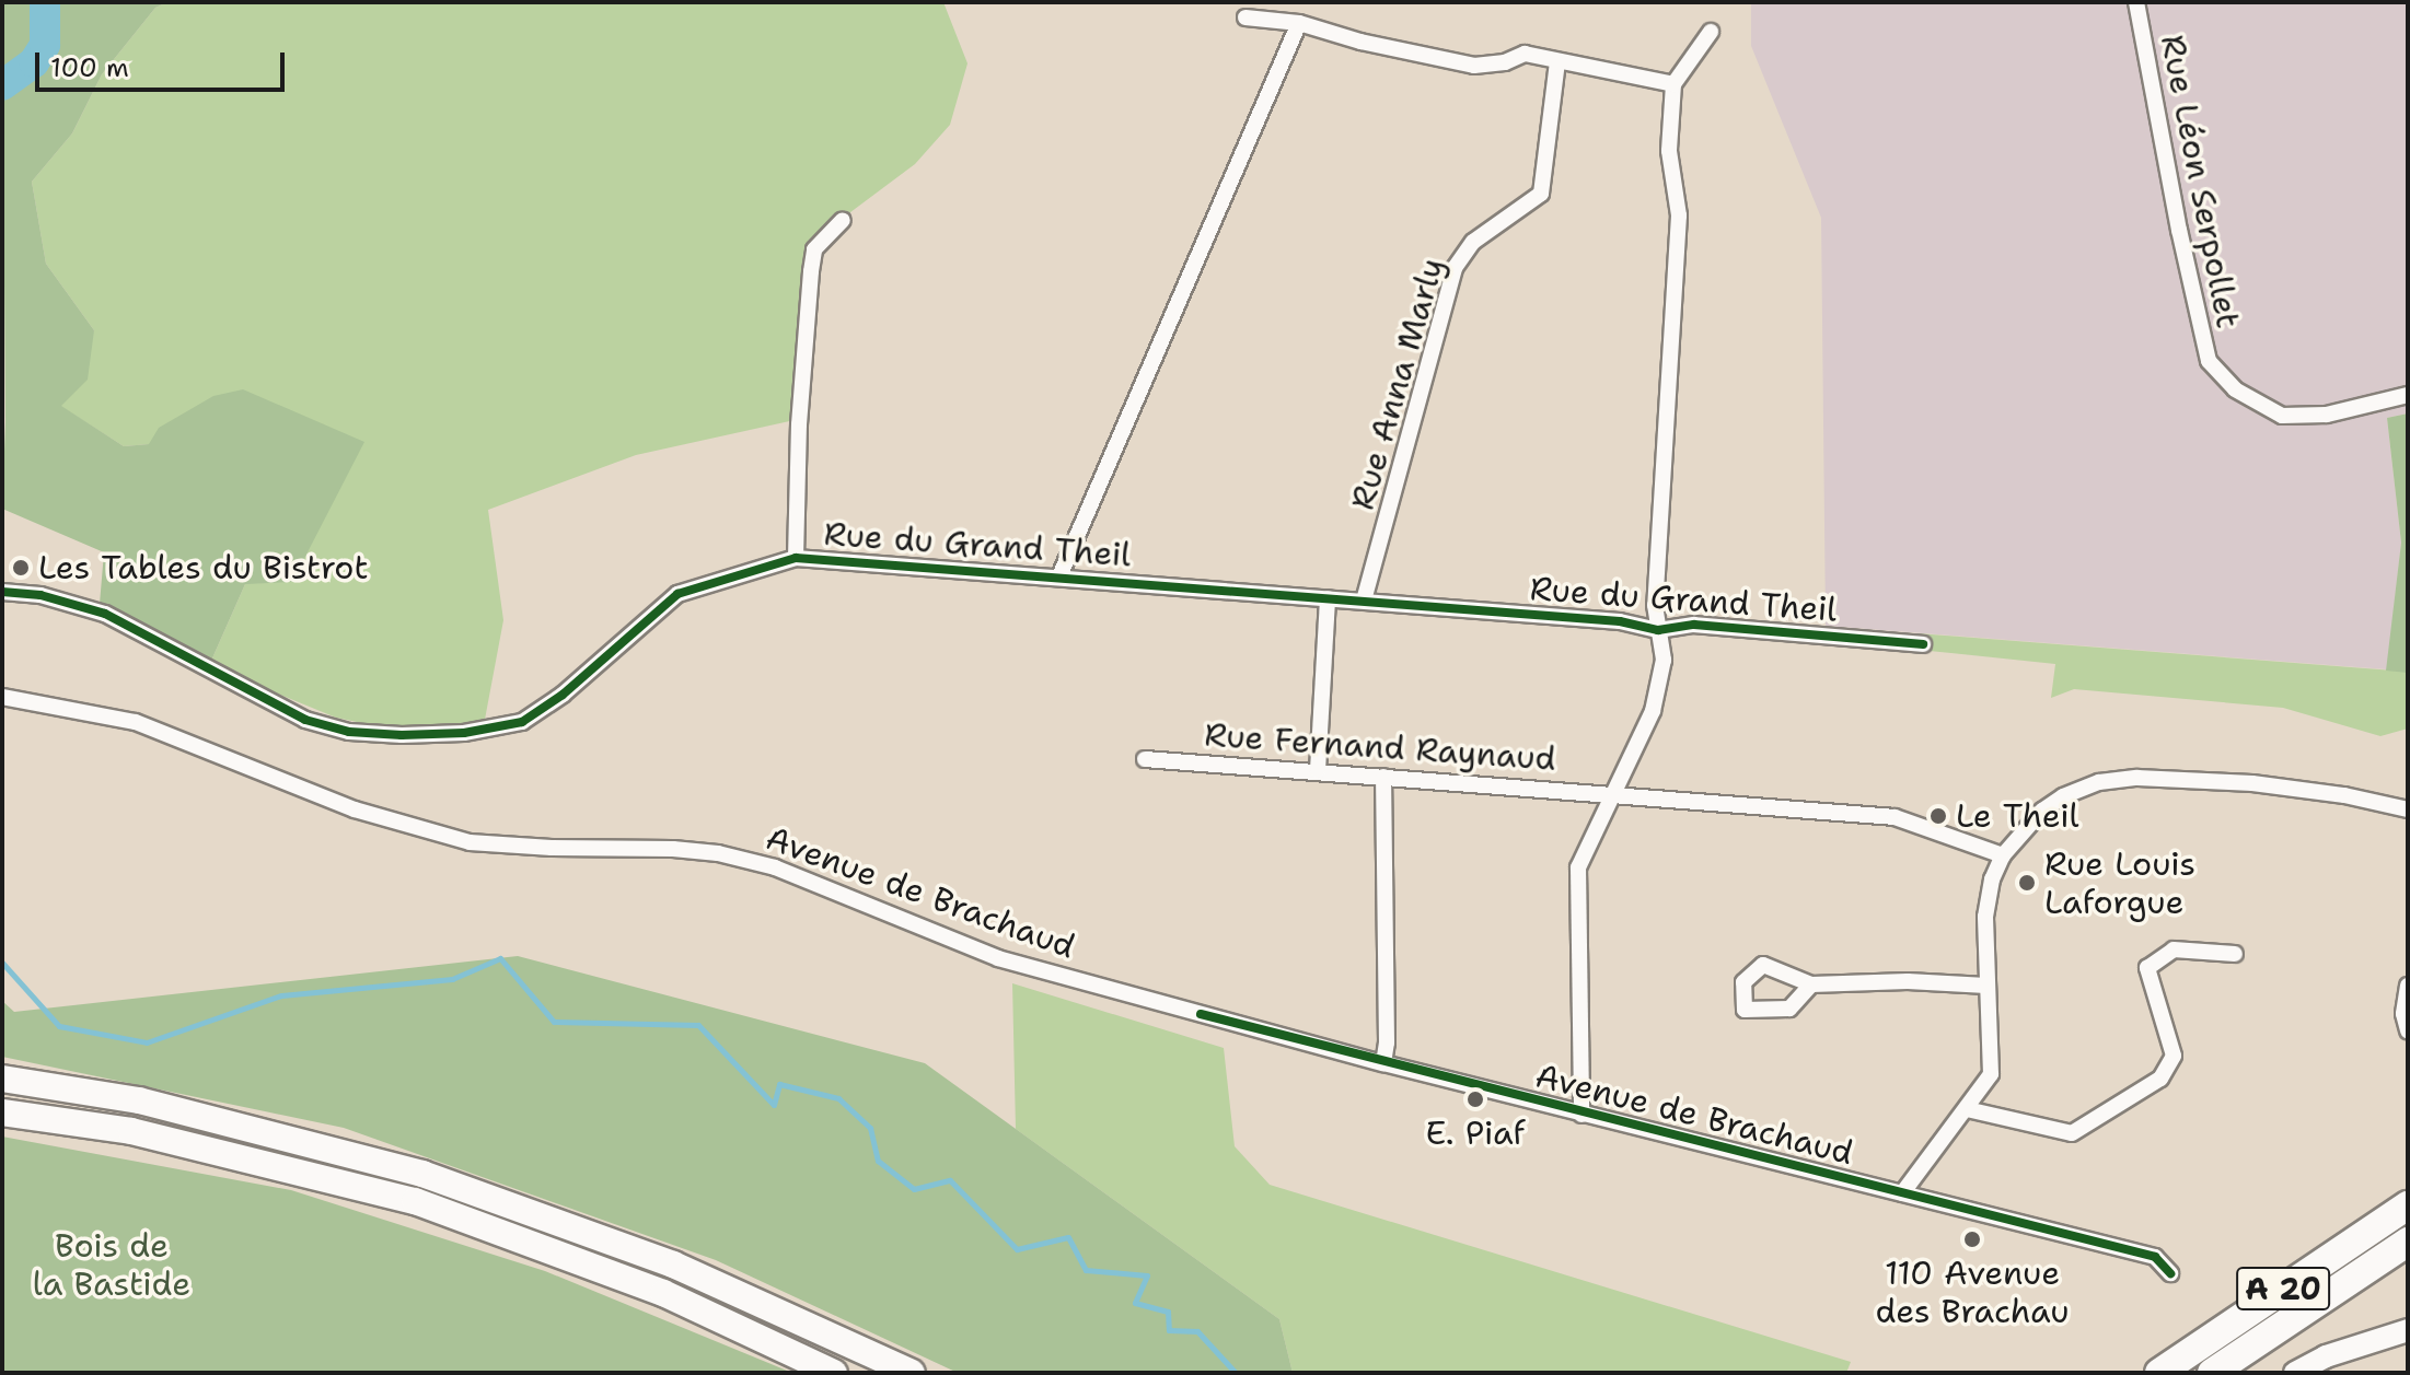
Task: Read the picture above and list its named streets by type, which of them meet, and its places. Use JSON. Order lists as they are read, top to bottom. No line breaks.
{"streets":{"highway":["A 20"],"street":["Rue Léon Serpollet","Rue Anna Marly","Rue du Grand Theil","Rue Fernand Raynaud","Avenue de Brachaud"]},"crossings":[["Rue Anna Marly","Rue du Grand Theil"]],"parks":["Bois de la Bastide"],"places":["Les Tables du Bistrot","Le Theil","Rue Louis Laforgue","E. Piaf","110 Avenue des Brachau"],"scale_bar":"100 m"}
